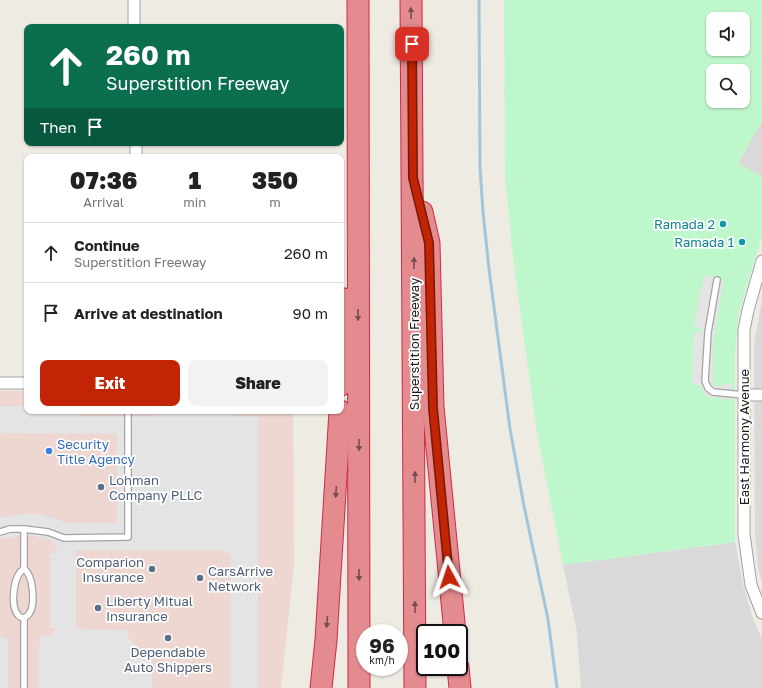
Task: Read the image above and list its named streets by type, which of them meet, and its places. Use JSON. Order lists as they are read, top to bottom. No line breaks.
{"streets":{"highway":["Superstition Freeway"],"street":["East Harmony Avenue"]},"places":["Ramada 2","Ramada 1","Security Title Agency","Lohman Company PLLC","Comparion Insurance","CarsArrive Network","Liberty Mitual Insurance","Dependable Auto Shippers"],"page":{"turn":["260 m","Superstition Freeway"],"then":"Then","eta":["07:36","Arrival","1","min","350","m"],"list":[{"name":"Continue","note":"Superstition Freeway","value":"260 m"},{"name":"Arrive at destination","value":"90 m"}],"buttons":["Exit","Share"],"speed":"96 km/h","limit":"100"}}
